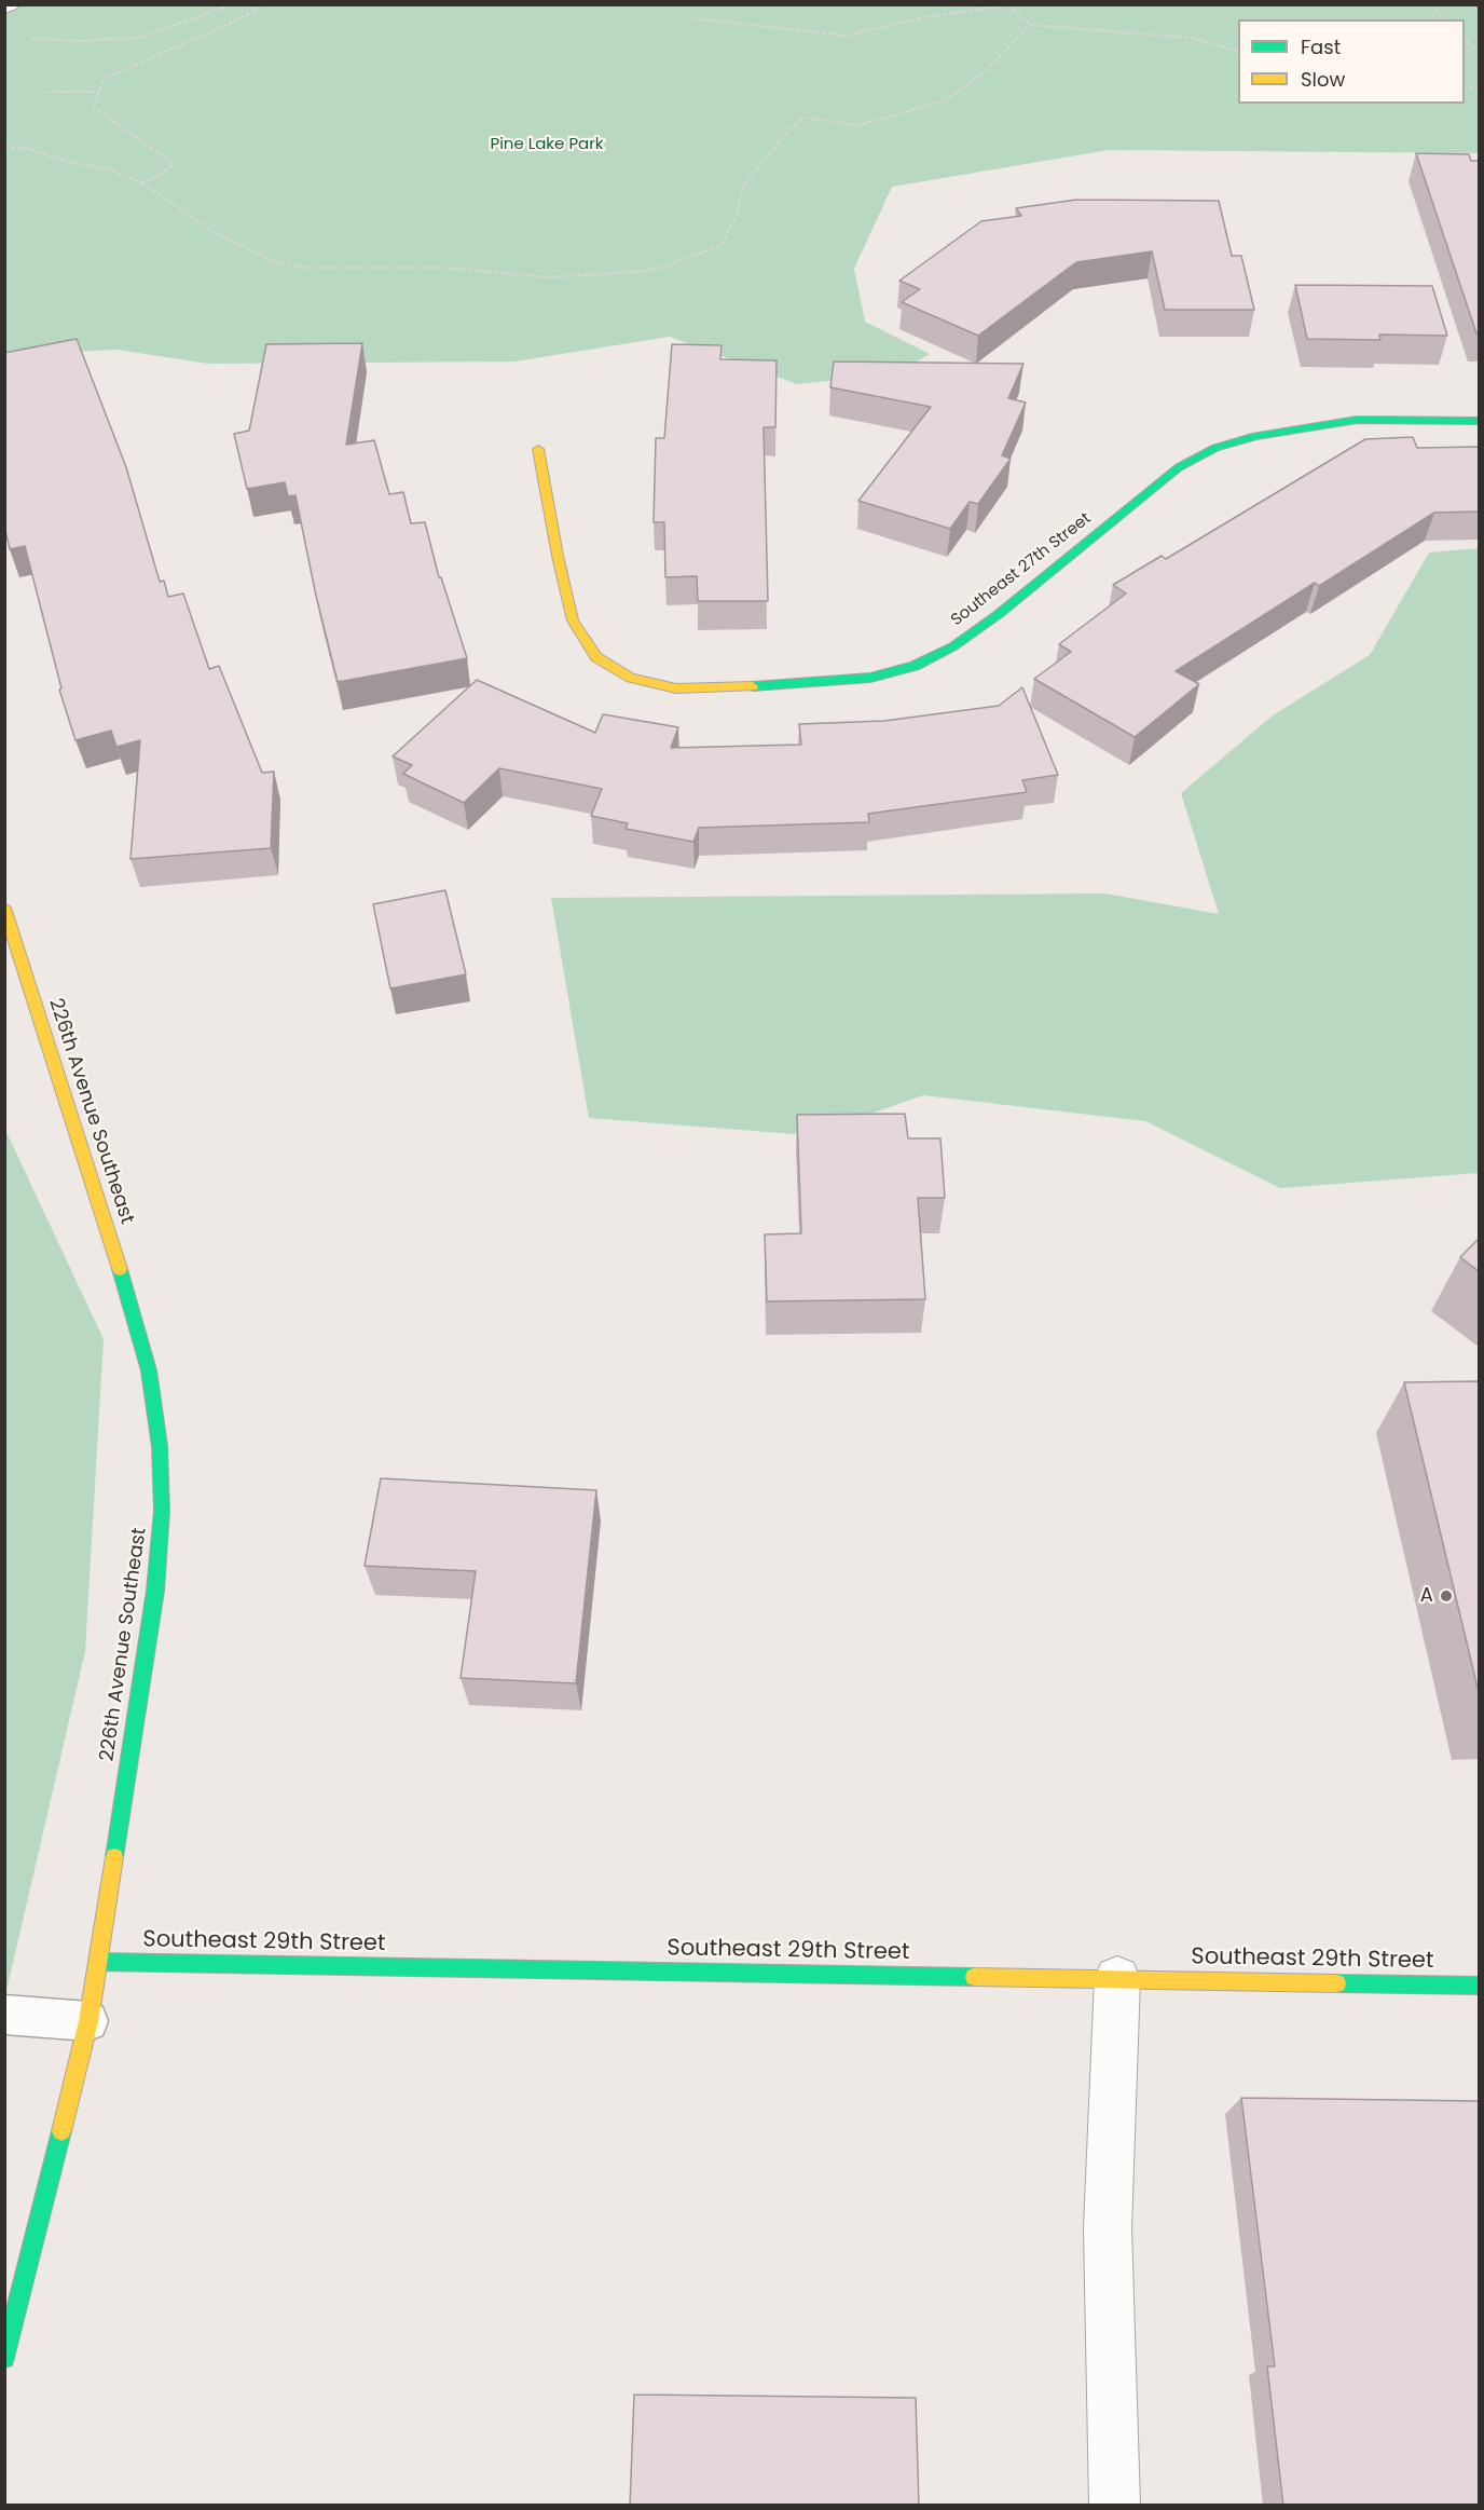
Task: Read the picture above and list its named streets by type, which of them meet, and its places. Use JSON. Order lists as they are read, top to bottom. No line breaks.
{"streets":{"street":["Southeast 27th Street","226th Avenue Southeast","Southeast 29th Street"]},"crossings":[["226th Avenue Southeast","Southeast 29th Street"]],"parks":["Pine Lake Park"],"places":["A"],"legend":["Fast","Slow"]}
